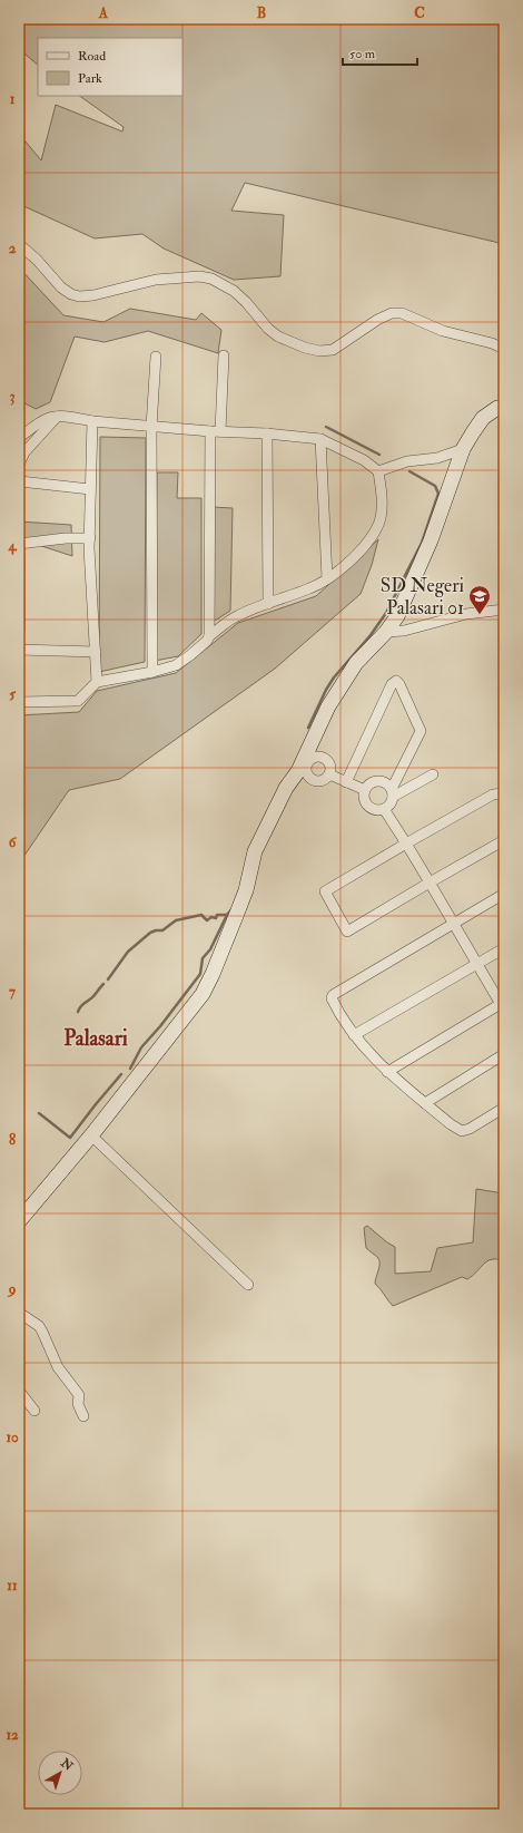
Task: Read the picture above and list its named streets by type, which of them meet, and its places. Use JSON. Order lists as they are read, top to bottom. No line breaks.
{"districts":["Palasari"],"places":{"school or university":["SD Negeri Palasari 01"]},"legend":["Road","Park"],"scale_bar":"50 m","north":"top right","grid":{"columns":["A","B","C"],"rows":["1","2","3","4","5","6","7","8","9","10","11","12"]}}
